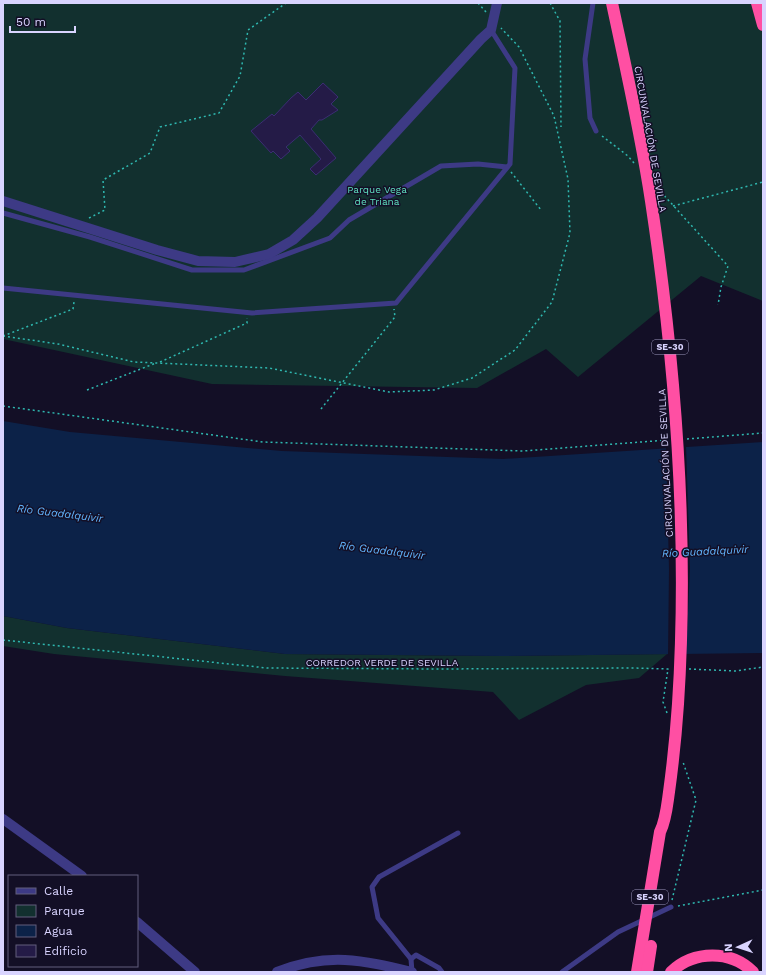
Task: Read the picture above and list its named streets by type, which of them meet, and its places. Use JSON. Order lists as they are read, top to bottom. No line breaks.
{"streets":{"highway":["CIRCUNVALACIÓN DE SEVILLA","SE-30"],"path":["CORREDOR VERDE DE SEVILLA"]},"water":["Río Guadalquivir"],"parks":["Parque Vega de Triana"],"legend":["Calle","Parque","Agua","Edificio"],"scale_bar":"50 m","north":"left"}
